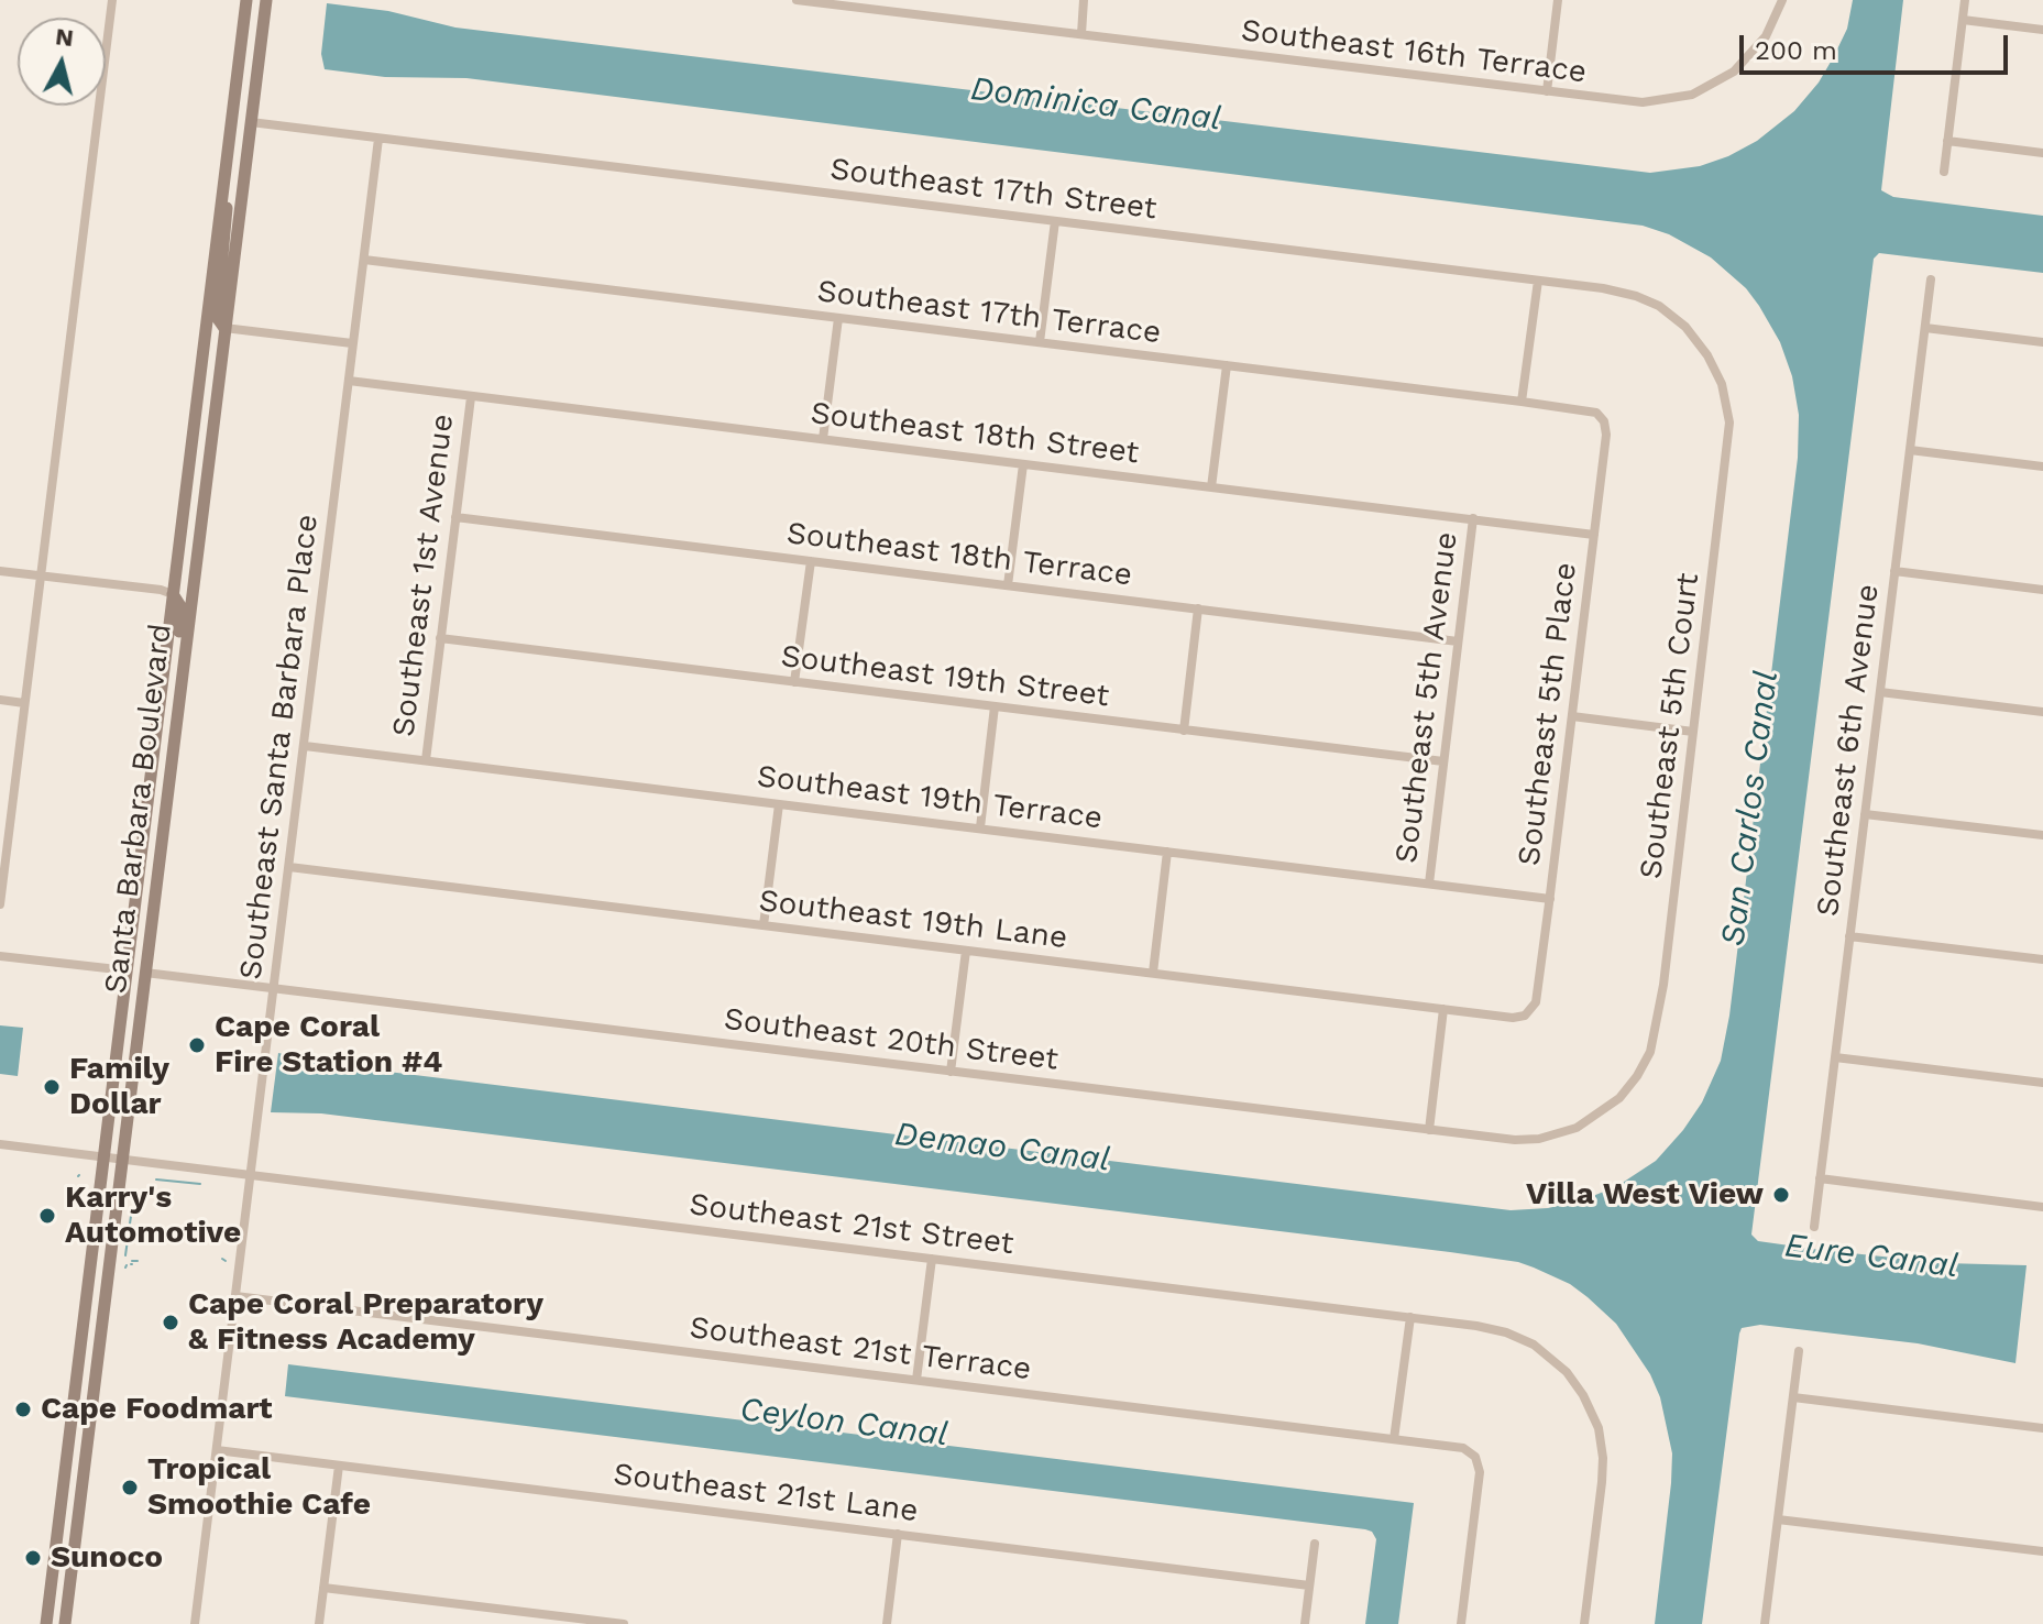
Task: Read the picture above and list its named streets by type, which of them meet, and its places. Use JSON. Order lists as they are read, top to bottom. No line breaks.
{"streets":{"main road":["Santa Barbara Boulevard"],"street":["Southeast 16th Terrace","Southeast 17th Street","Southeast 17th Terrace","Southeast 18th Street","Southeast 18th Terrace","Southeast 1st Avenue","Southeast 19th Street","Southeast 5th Avenue","Southeast 5th Place","Southeast 5th Court","Southeast Santa Barbara Place","Southeast 6th Avenue","Southeast 19th Terrace","Southeast 19th Lane","Southeast 20th Street","Southeast 21st Street","Southeast 21st Terrace","Southeast 21st Lane"]},"crossings":[["Southeast 17th Street","Southeast 5th Court"],["Southeast 17th Street","Southeast Santa Barbara Place"],["Southeast 17th Street","Santa Barbara Boulevard"],["Southeast 17th Terrace","Southeast 5th Place"],["Southeast 17th Terrace","Southeast Santa Barbara Place"],["Southeast 18th Street","Southeast 1st Avenue"],["Southeast 18th Street","Southeast 5th Avenue"],["Southeast 18th Street","Southeast 5th Place"],["Southeast 18th Street","Southeast Santa Barbara Place"],["Southeast 18th Terrace","Southeast 1st Avenue"],["Southeast 18th Terrace","Southeast 5th Avenue"],["Southeast 1st Avenue","Southeast 19th Street"],["Southeast 1st Avenue","Southeast 19th Terrace"],["Southeast 19th Street","Southeast 5th Avenue"],["Southeast 5th Avenue","Southeast 19th Terrace"],["Southeast 5th Place","Southeast 19th Terrace"],["Southeast 5th Place","Southeast 19th Lane"],["Southeast 5th Court","Southeast 20th Street"],["Southeast Santa Barbara Place","Southeast 19th Terrace"],["Southeast Santa Barbara Place","Southeast 19th Lane"],["Southeast Santa Barbara Place","Southeast 20th Street"],["Southeast Santa Barbara Place","Southeast 21st Street"],["Southeast Santa Barbara Place","Southeast 21st Terrace"],["Southeast Santa Barbara Place","Southeast 21st Lane"],["Santa Barbara Boulevard","Southeast 20th Street"],["Santa Barbara Boulevard","Southeast 21st Street"]],"water":["Dominica Canal","San Carlos Canal","Demao Canal","Eure Canal","Ceylon Canal"],"places":["Cape Coral Fire Station #4","Family Dollar","Villa West View","Karry's Automotive","Cape Coral Preparatory & Fitness Academy","Cape Foodmart","Tropical Smoothie Cafe","Sunoco"],"scale_bar":"200 m","north":"top"}
